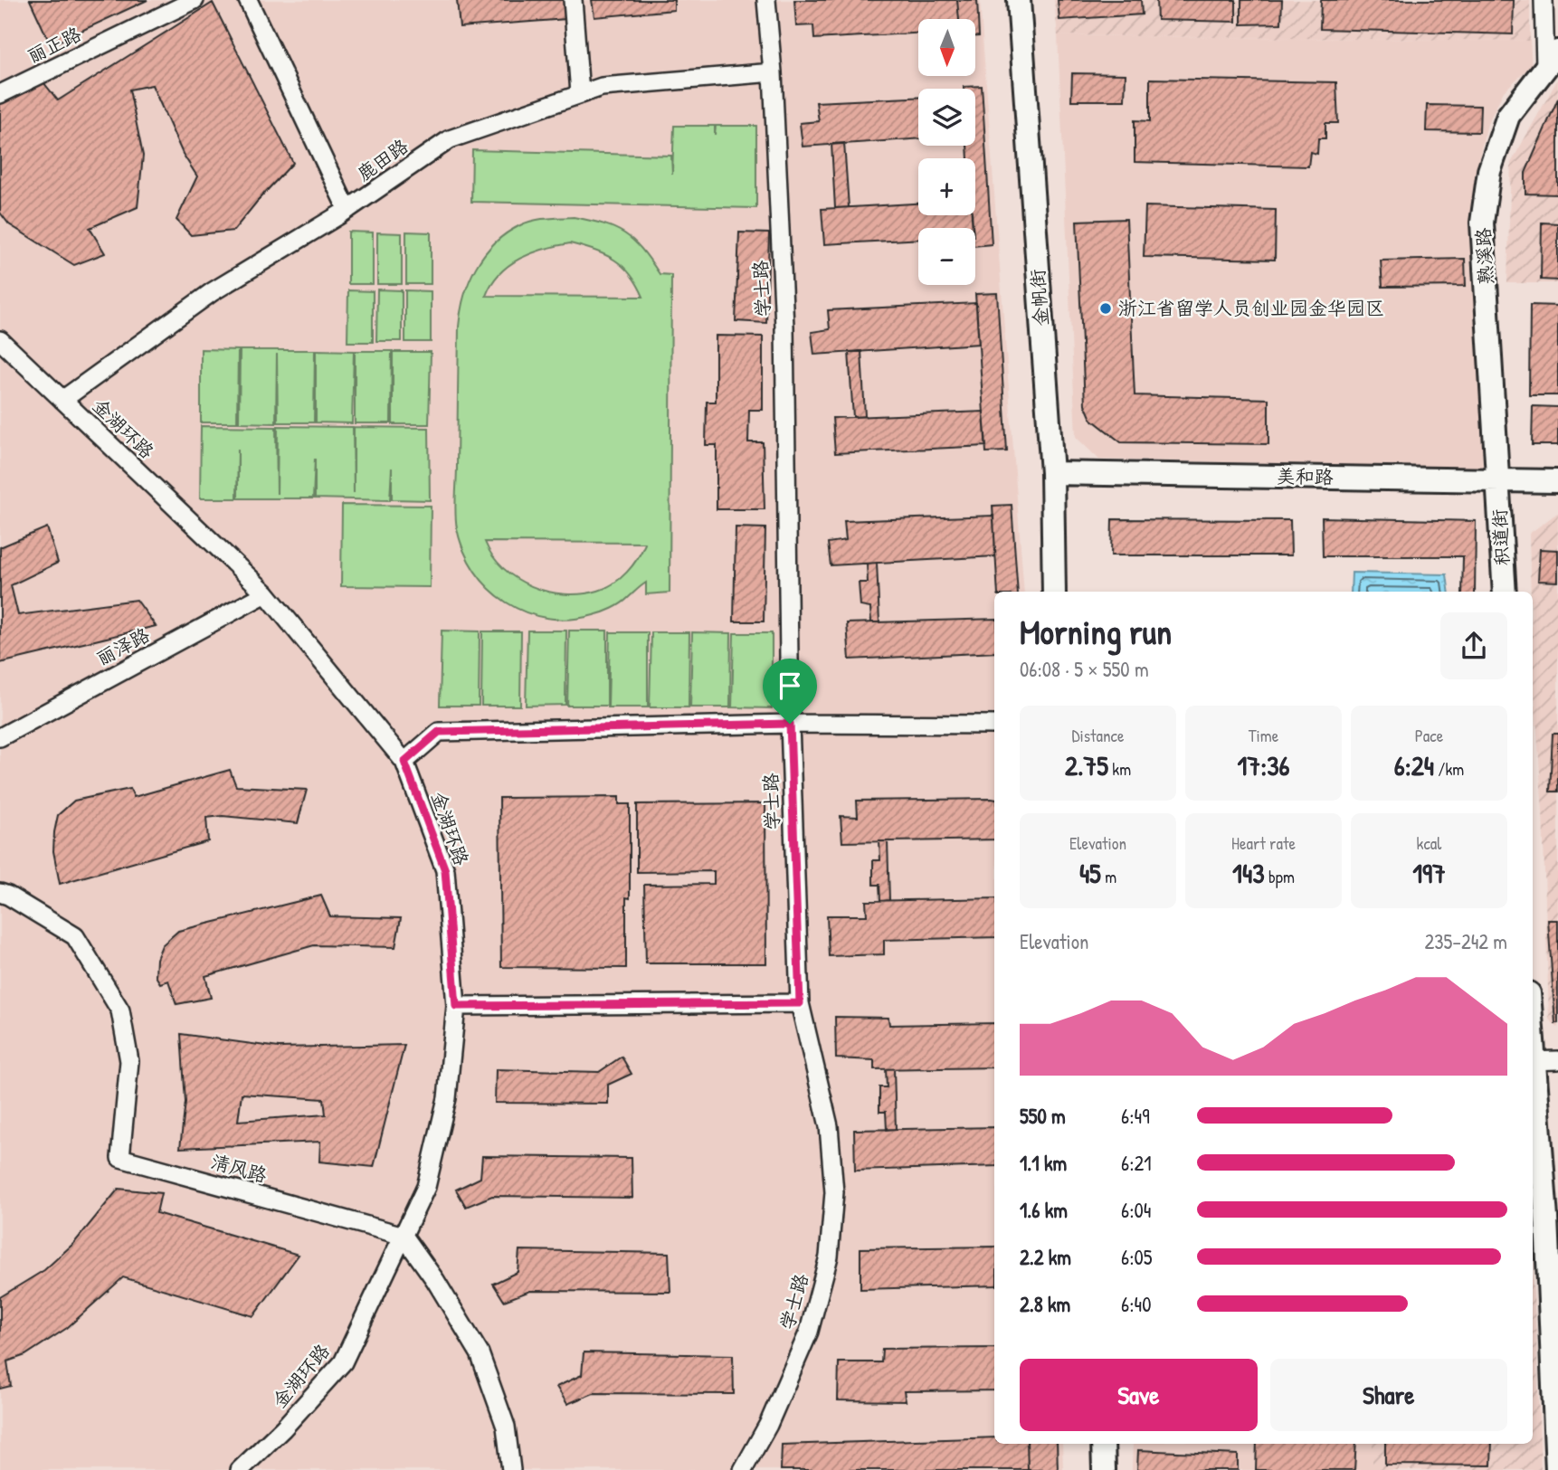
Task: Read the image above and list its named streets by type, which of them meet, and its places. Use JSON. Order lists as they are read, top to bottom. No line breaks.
{"streets":{"street":["丽正路","鹿田路","熟溪路","学士路","金帆街","金湖环路","美和路","积道街","丽泽路","清风路"]},"crossings":[["鹿田路","学士路"],["鹿田路","金湖环路"],["熟溪路","美和路"],["熟溪路","积道街"],["金帆街","美和路"],["金湖环路","丽泽路"],["金湖环路","清风路"],["美和路","积道街"]],"places":["浙江省留学人员创业园金华园区"],"north":"bottom","page":{"map_buttons":["+","−"],"heading":["Morning run","06:08 · 5 × 550 m"],"stats":[["Distance","2.75 km"],["Time","17:36"],["Pace","6:24 /km"],["Elevation","45 m"],["Heart rate","143 bpm"],["kcal","197"]],"chart":["Elevation","235–242 m"],"list":[{"name":"550 m","note":"6:49"},{"name":"1.1 km","note":"6:21"},{"name":"1.6 km","note":"6:04"},{"name":"2.2 km","note":"6:05"},{"name":"2.8 km","note":"6:40"}],"buttons":["Save","Share"]}}
